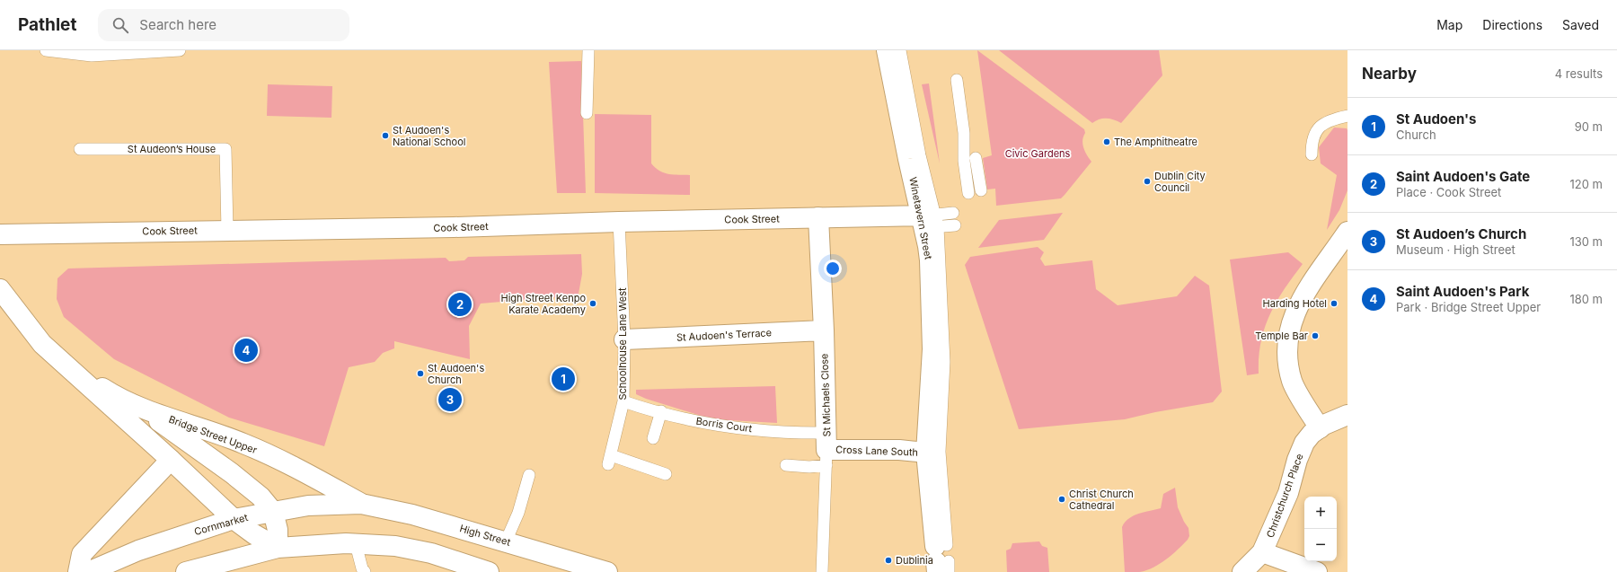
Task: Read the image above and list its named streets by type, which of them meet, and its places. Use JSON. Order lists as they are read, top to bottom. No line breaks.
{"streets":{"street":["Winetavern Street","Cook Street","St Audoen's Terrace","St Michaels Close","Bridge Street Upper","Cross Lane South","Christchurch Place","Cornmarket","High Street"],"lane":["St Audeon’s House","Schoolhouse Lane West","Borris Court"]},"crossings":[["St Audeon’s House","Cook Street"],["Winetavern Street","Cook Street"],["Winetavern Street","Cross Lane South"],["Cook Street","Schoolhouse Lane West"],["Cook Street","St Michaels Close"],["St Audoen's Terrace","Schoolhouse Lane West"],["St Audoen's Terrace","St Michaels Close"],["Schoolhouse Lane West","Borris Court"],["St Michaels Close","Borris Court"],["St Michaels Close","Cross Lane South"],["Borris Court","Cross Lane South"],["Bridge Street Upper","Cornmarket"],["Bridge Street Upper","High Street"],["Cornmarket","High Street"]],"parks":["Civic Gardens"],"places":["St Audoen's National School","The Amphitheatre","Dublin City Council","High Street Kenpo Karate Academy","Harding Hotel","Temple Bar","St Audoen's Church","Christ Church Cathedral","Dublinia"],"page":{"header":"Pathlet","search":"Search here","nav":["Map","Directions","Saved"],"heading":["Nearby","4 results"],"list":[{"mark":"1","name":"St Audoen's","note":"Church","value":"90 m"},{"mark":"2","name":"Saint Audoen's Gate","note":"Place · Cook Street","value":"120 m"},{"mark":"3","name":"St Audoen’s Church","note":"Museum · High Street","value":"130 m"},{"mark":"4","name":"Saint Audoen's Park","note":"Park · Bridge Street Upper","value":"180 m"}],"pins":["2","4","1","3"],"map_buttons":["+","−"]}}
